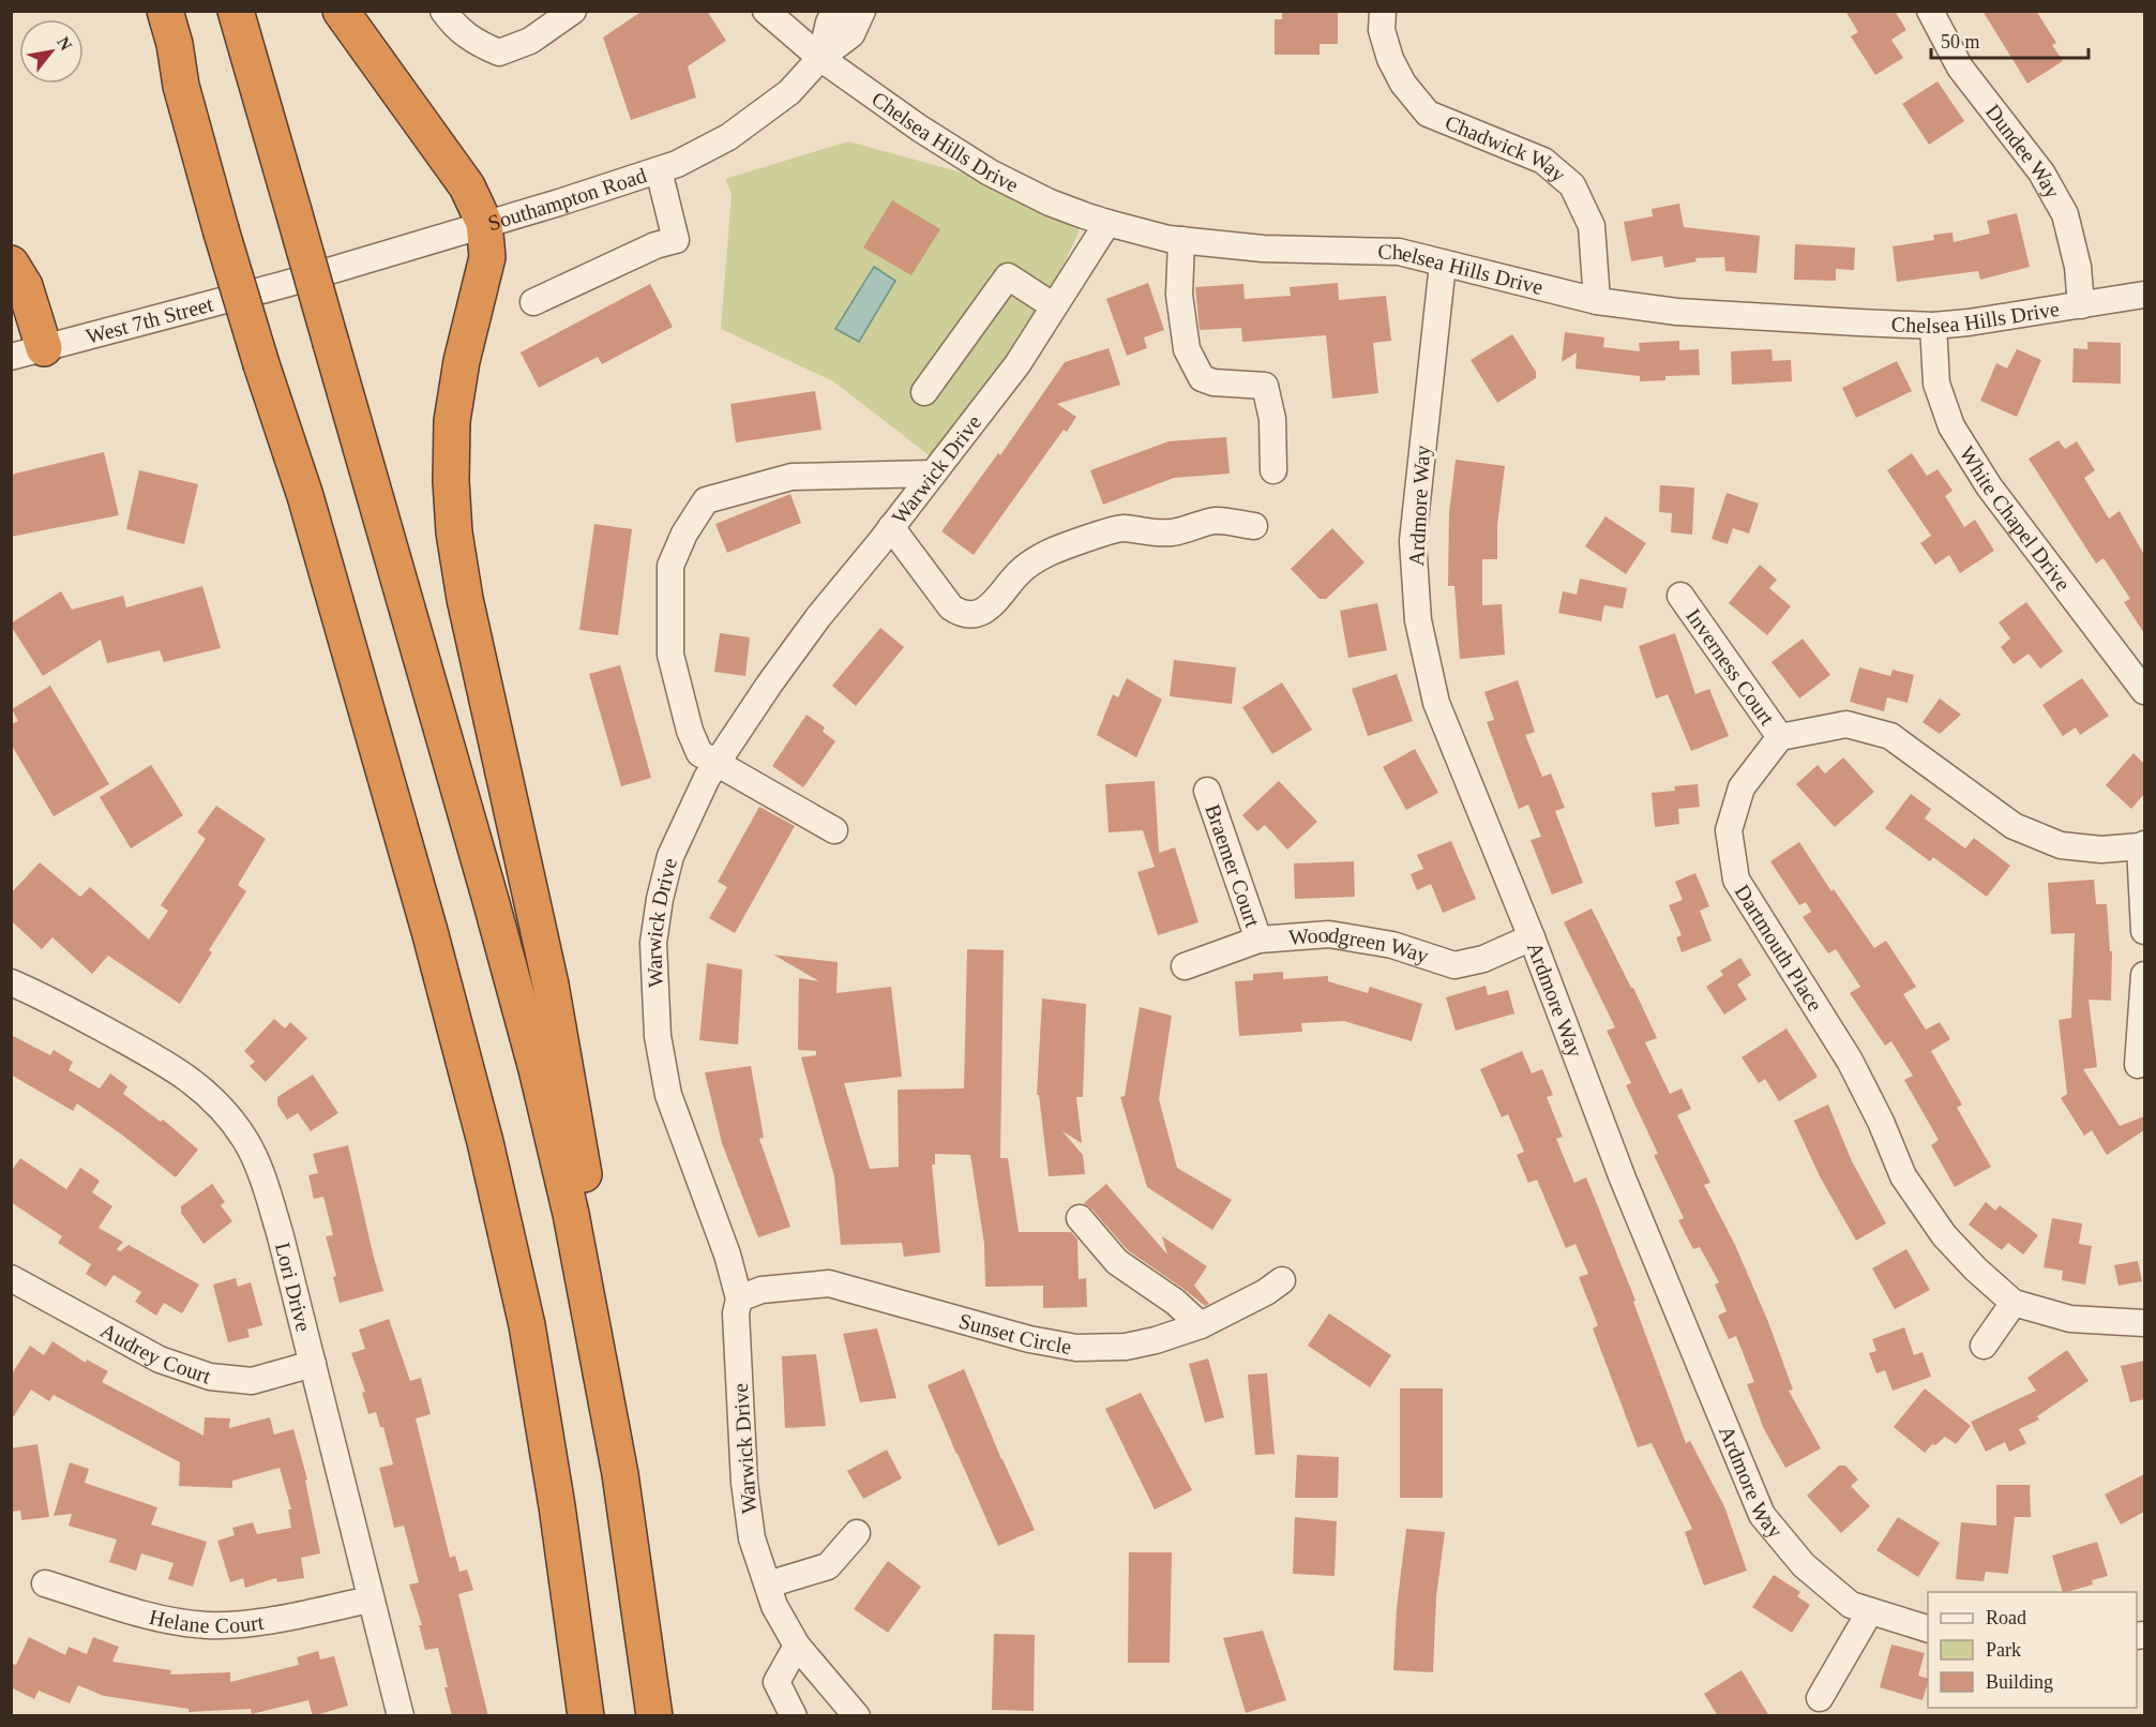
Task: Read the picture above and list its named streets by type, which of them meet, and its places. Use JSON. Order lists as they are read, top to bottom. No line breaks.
{"streets":{"street":["Chelsea Hills Drive","Chadwick Way","Dundee Way","Southampton Road","West 7th Street","Warwick Drive","Ardmore Way","White Chapel Drive","Inverness Court","Braemer Court","Dartmouth Place","Woodgreen Way","Lori Drive","Sunset Circle","Audrey Court","Helane Court"]},"crossings":[["Chelsea Hills Drive","Chadwick Way"],["Chelsea Hills Drive","Dundee Way"],["Chelsea Hills Drive","Southampton Road"],["Chelsea Hills Drive","Warwick Drive"],["Chelsea Hills Drive","Ardmore Way"],["Chelsea Hills Drive","White Chapel Drive"],["Southampton Road","West 7th Street"],["Warwick Drive","Sunset Circle"],["Ardmore Way","Woodgreen Way"],["Inverness Court","Dartmouth Place"],["Braemer Court","Woodgreen Way"],["Lori Drive","Audrey Court"],["Lori Drive","Helane Court"]],"legend":["Road","Park","Building"],"scale_bar":"50 m","north":"top right"}
